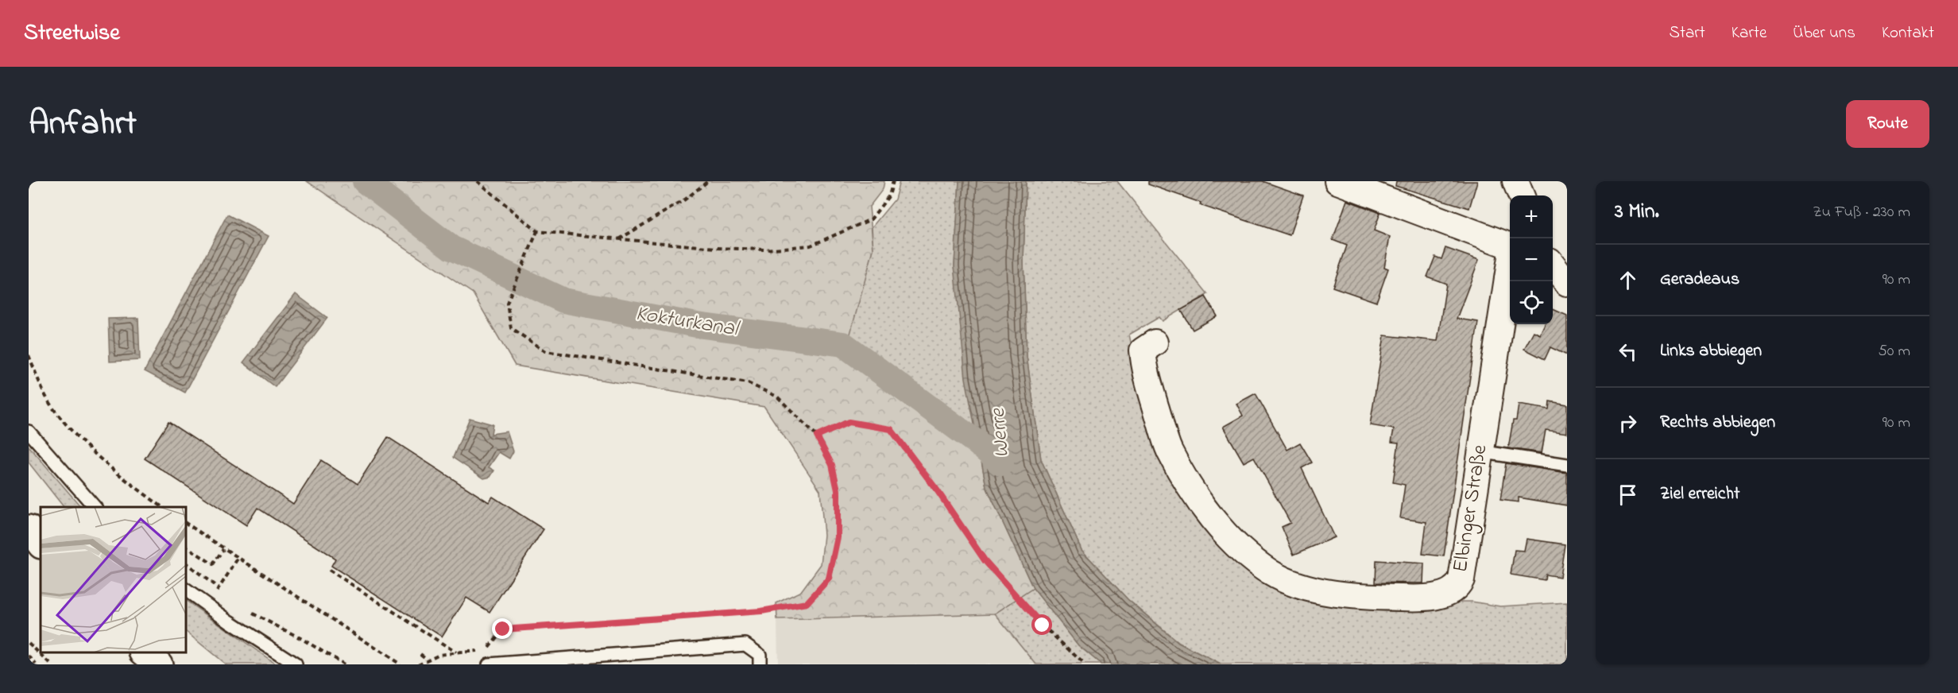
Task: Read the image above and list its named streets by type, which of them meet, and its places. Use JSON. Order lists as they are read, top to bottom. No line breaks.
{"streets":{"street":["Elbinger Straße"]},"water":["Kokturkanal","Werre"],"page":{"header":"Streetwise","nav":["Start","Karte","Über uns","Kontakt"],"title":"Anfahrt","buttons":"Route","heading":["3 Min.","Zu Fuß · 230 m"],"map_buttons":["+","−"],"list":[["Geradeaus","90 m"],["Links abbiegen","50 m"],["Rechts abbiegen","90 m"],"Ziel erreicht"]}}
